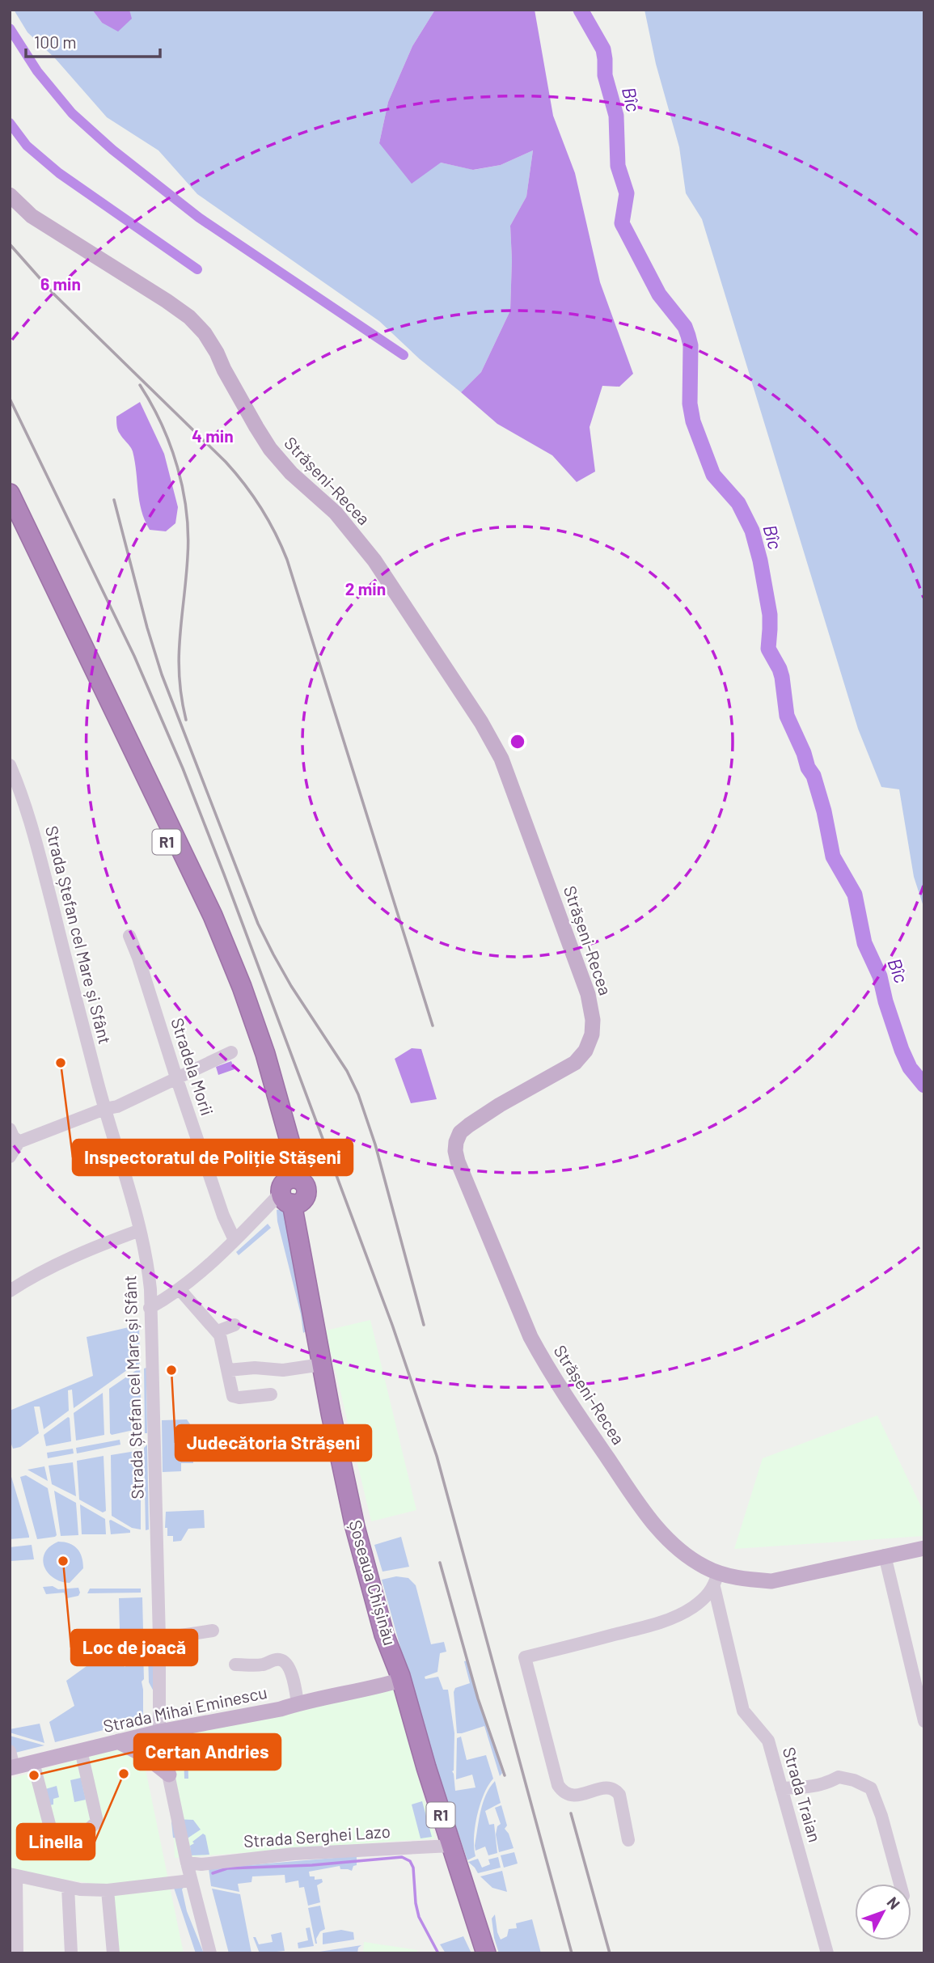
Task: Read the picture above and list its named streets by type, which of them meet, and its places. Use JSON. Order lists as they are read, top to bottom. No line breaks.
{"streets":{"highway":["R1","Șoseaua Chișinău"],"main road":["Strășeni-Recea","Strada Mihai Eminescu"],"street":["Strada Ștefan cel Mare și Sfânt","Stradela Morii","Strada Traian","Strada Serghei Lazo"]},"crossings":[["Strășeni-Recea","Strada Traian"],["R1","Șoseaua Chișinău"],["Strada Ștefan cel Mare și Sfânt","Strada Mihai Eminescu"],["Strada Ștefan cel Mare și Sfânt","Strada Serghei Lazo"],["Șoseaua Chișinău","Strada Mihai Eminescu"],["Șoseaua Chișinău","Strada Serghei Lazo"]],"water":["Bîc"],"places":["Inspectoratul de Poliție Stășeni","Judecătoria Strășeni","Loc de joacă","Linella","Certan Andries"],"scale_bar":"100 m","north":"top right","rings":["6 min","4 min","2 min"]}
